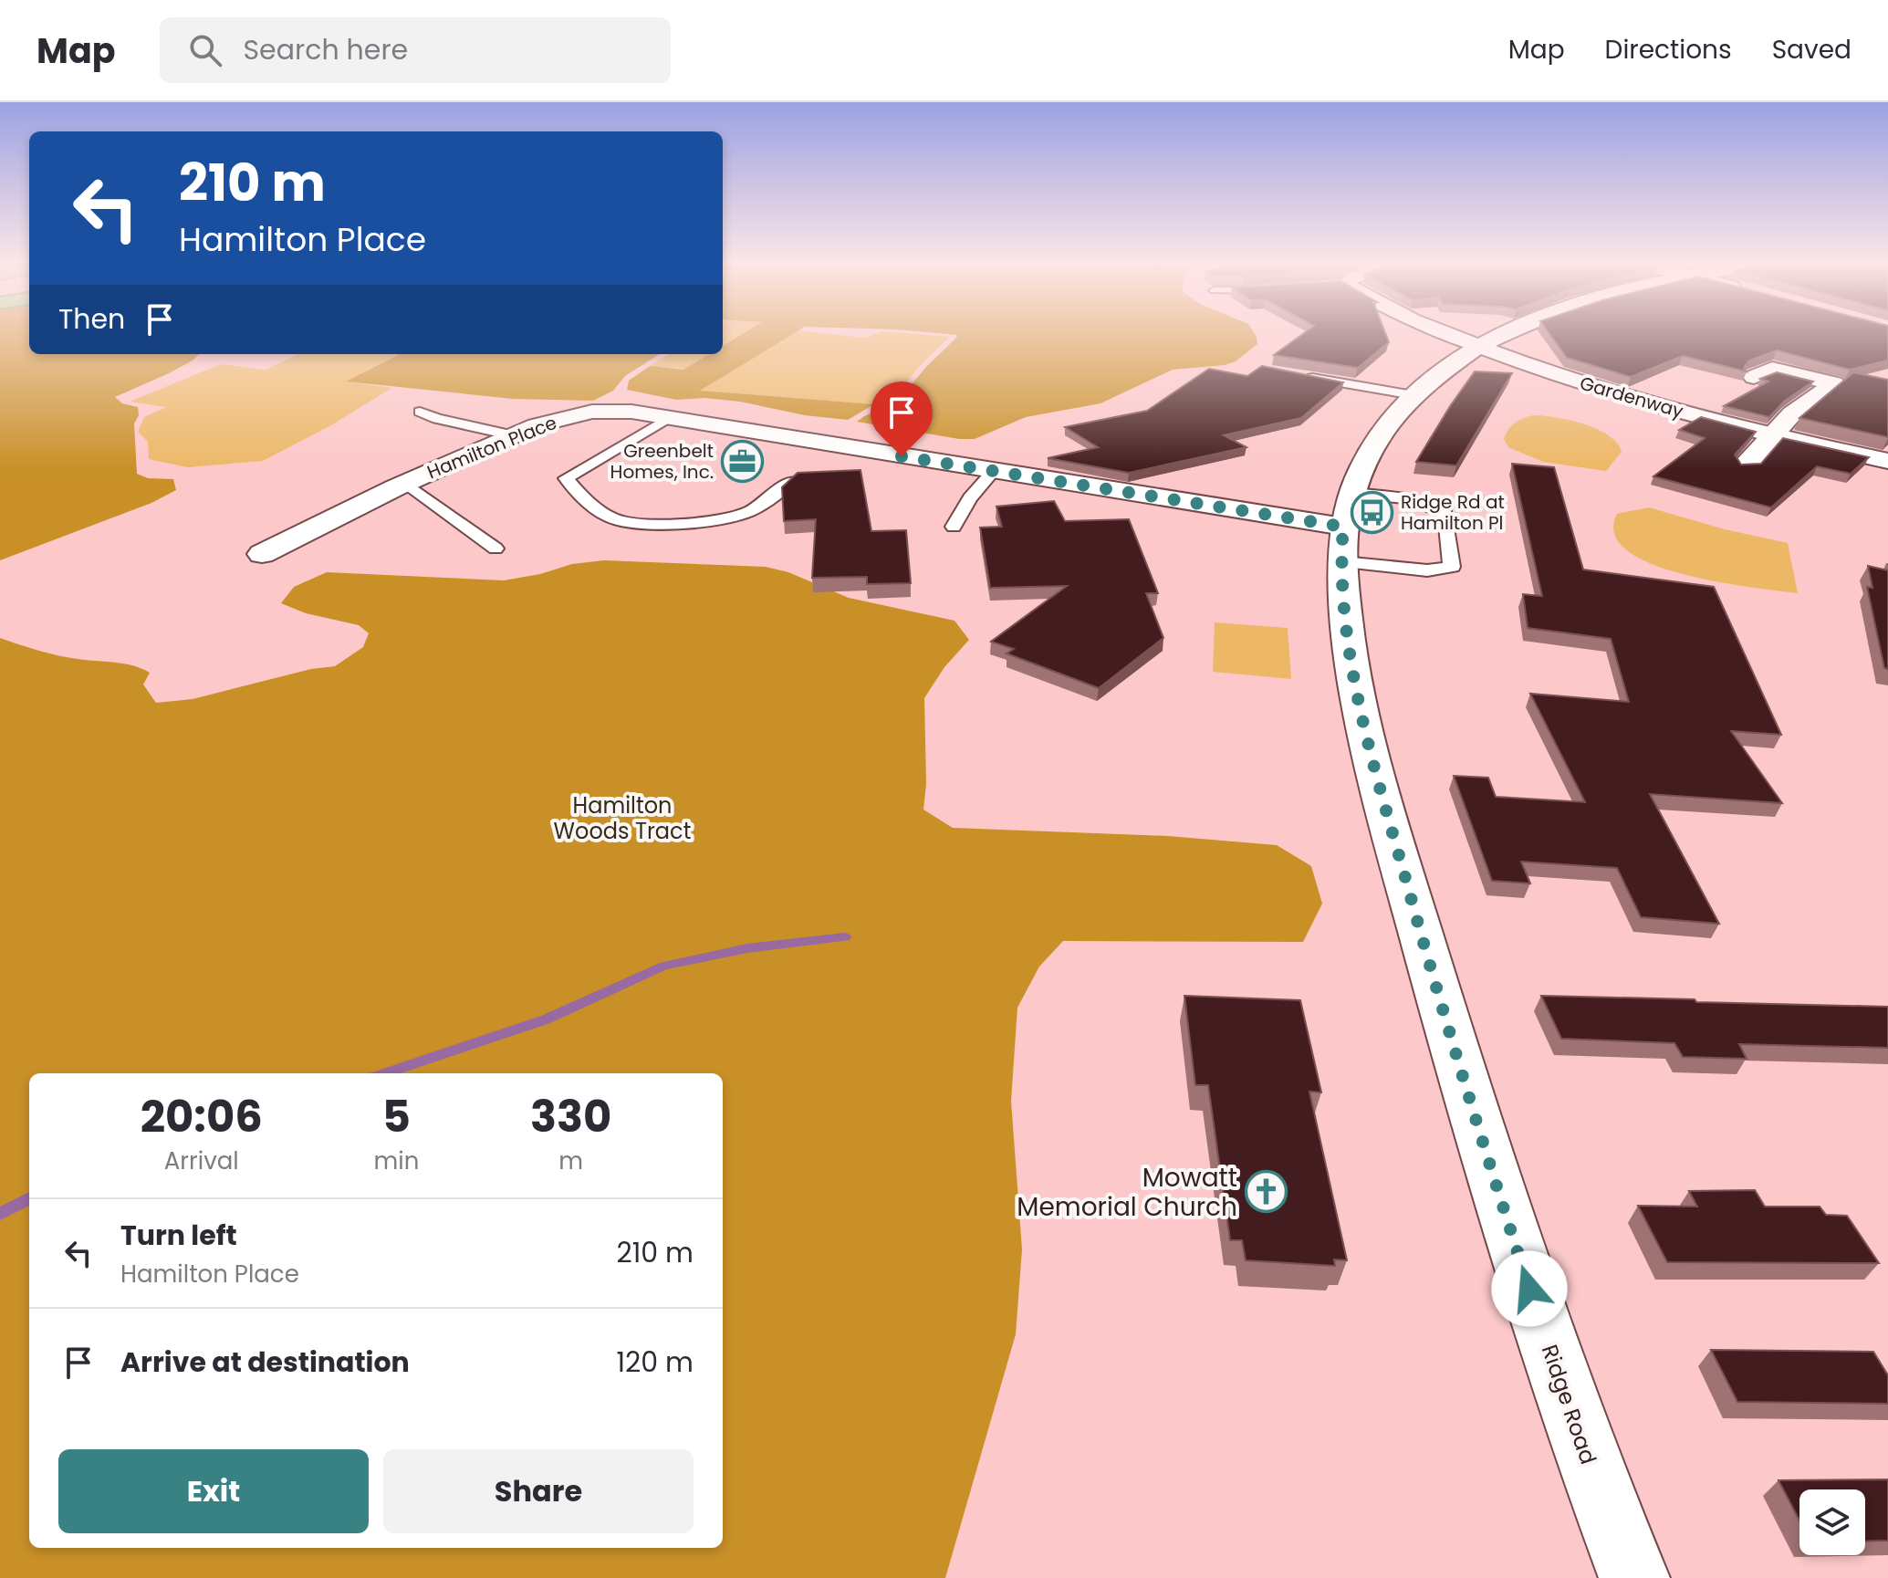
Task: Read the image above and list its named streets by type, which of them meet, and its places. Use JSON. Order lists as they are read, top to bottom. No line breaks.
{"streets":{"street":["Gardenway","Hamilton Place","Ridge Road"]},"crossings":[["Gardenway","Ridge Road"],["Hamilton Place","Ridge Road"]],"parks":["Hamilton Woods Tract"],"places":{"office":["Greenbelt Homes, Inc."],"bus stop":["Ridge Rd at Hamilton Pl"],"church":["Mowatt Memorial Church"]},"page":{"header":"Map","search":"Search here","nav":["Map","Directions","Saved"],"turn":["210 m","Hamilton Place"],"then":"Then","eta":["20:06","Arrival","5","min","330","m"],"list":[{"name":"Turn left","note":"Hamilton Place","value":"210 m"},{"name":"Arrive at destination","value":"120 m"}],"buttons":["Exit","Share"]}}
